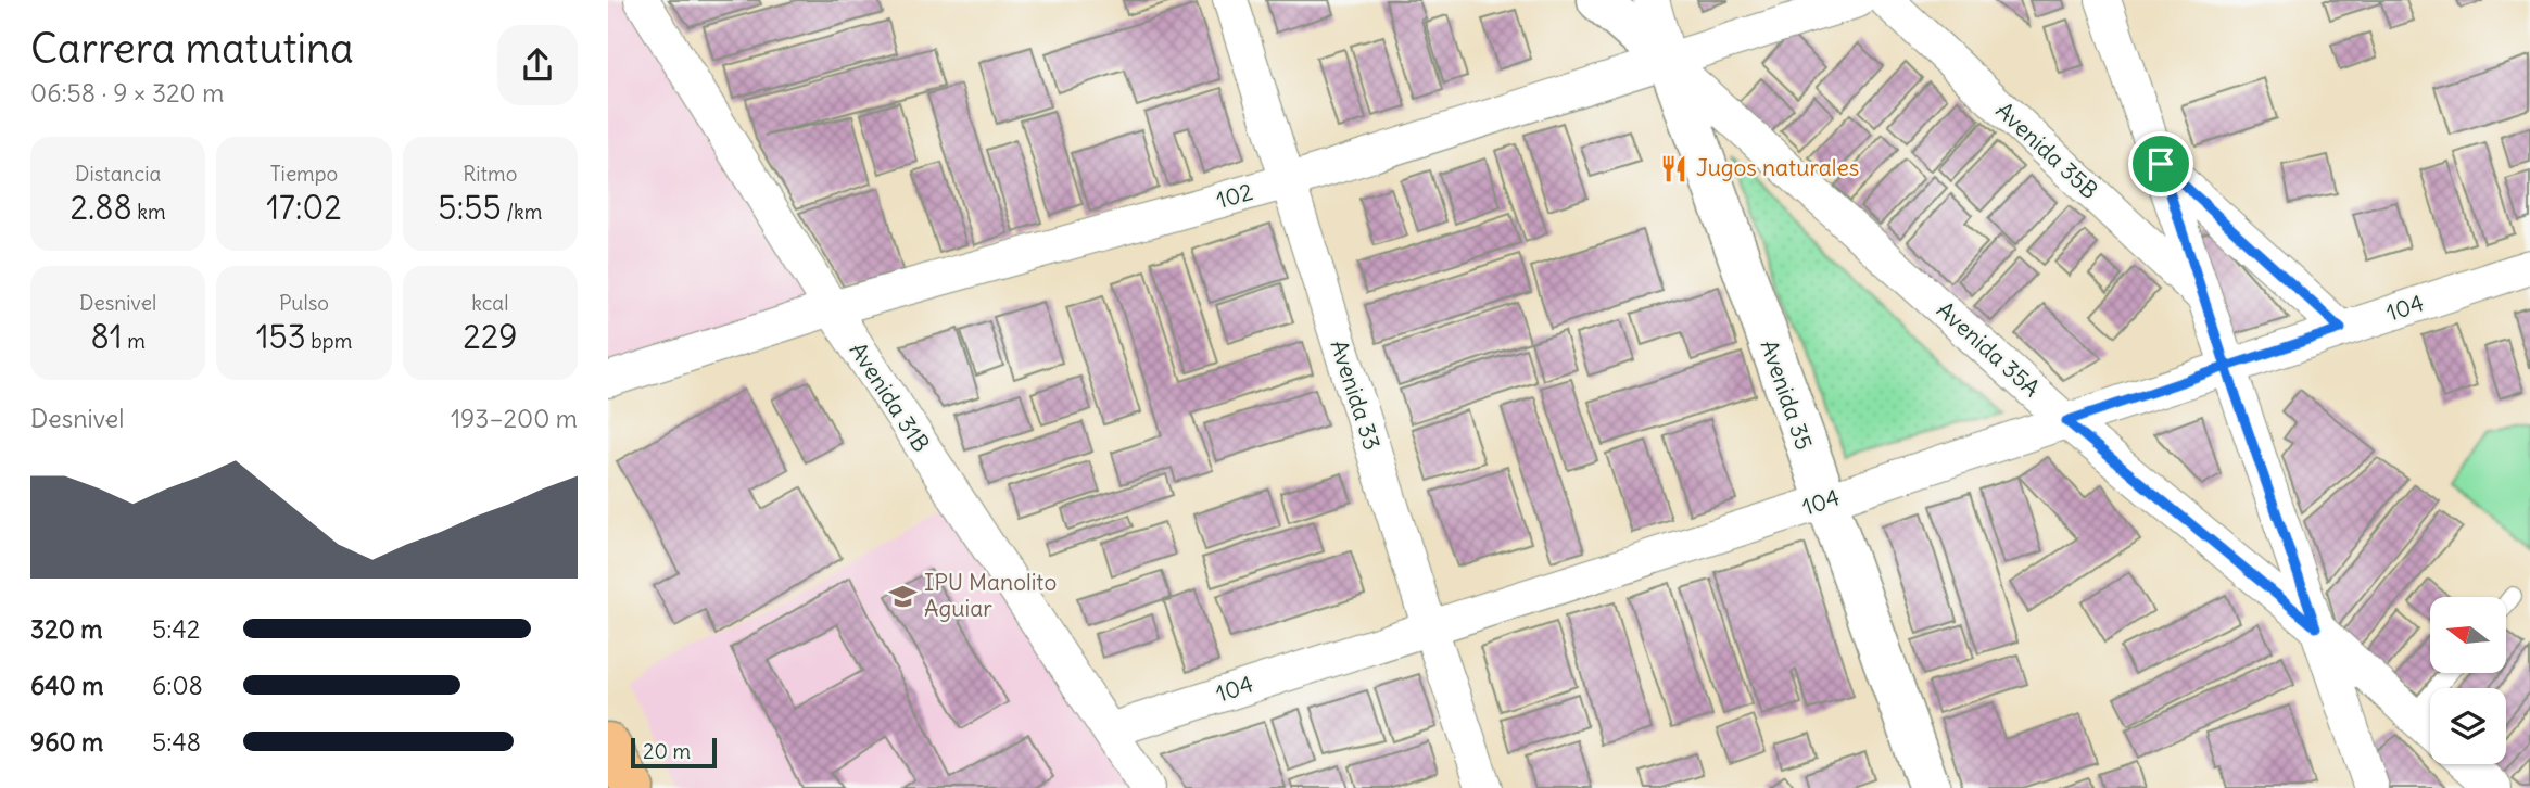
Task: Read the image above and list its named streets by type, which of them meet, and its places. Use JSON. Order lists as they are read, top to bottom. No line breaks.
{"streets":{"street":["Avenida 35B","102","104","Avenida 35A","Avenida 33","Avenida 35","Avenida 31B"]},"crossings":[["102","Avenida 35A"],["102","Avenida 33"],["102","Avenida 35"],["102","Avenida 31B"],["104","Avenida 35A"],["104","Avenida 33"],["104","Avenida 35"],["104","Avenida 31B"],["Avenida 35A","Avenida 35"]],"places":{"restaurant":["Jugos naturales"],"school or university":["IPU Manolito Aguiar"]},"scale_bar":"20 m","north":"left","page":{"heading":["Carrera matutina","06:58 · 9 × 320 m"],"stats":[["Distancia","2.88 km"],["Tiempo","17:02"],["Ritmo","5:55 /km"],["Desnivel","81 m"],["Pulso","153 bpm"],["kcal","229"]],"chart":["Desnivel","193–200 m"],"list":[{"name":"320 m","note":"5:42"},{"name":"640 m","note":"6:08"},{"name":"960 m","note":"5:48"}],"scale":"20 m"}}
